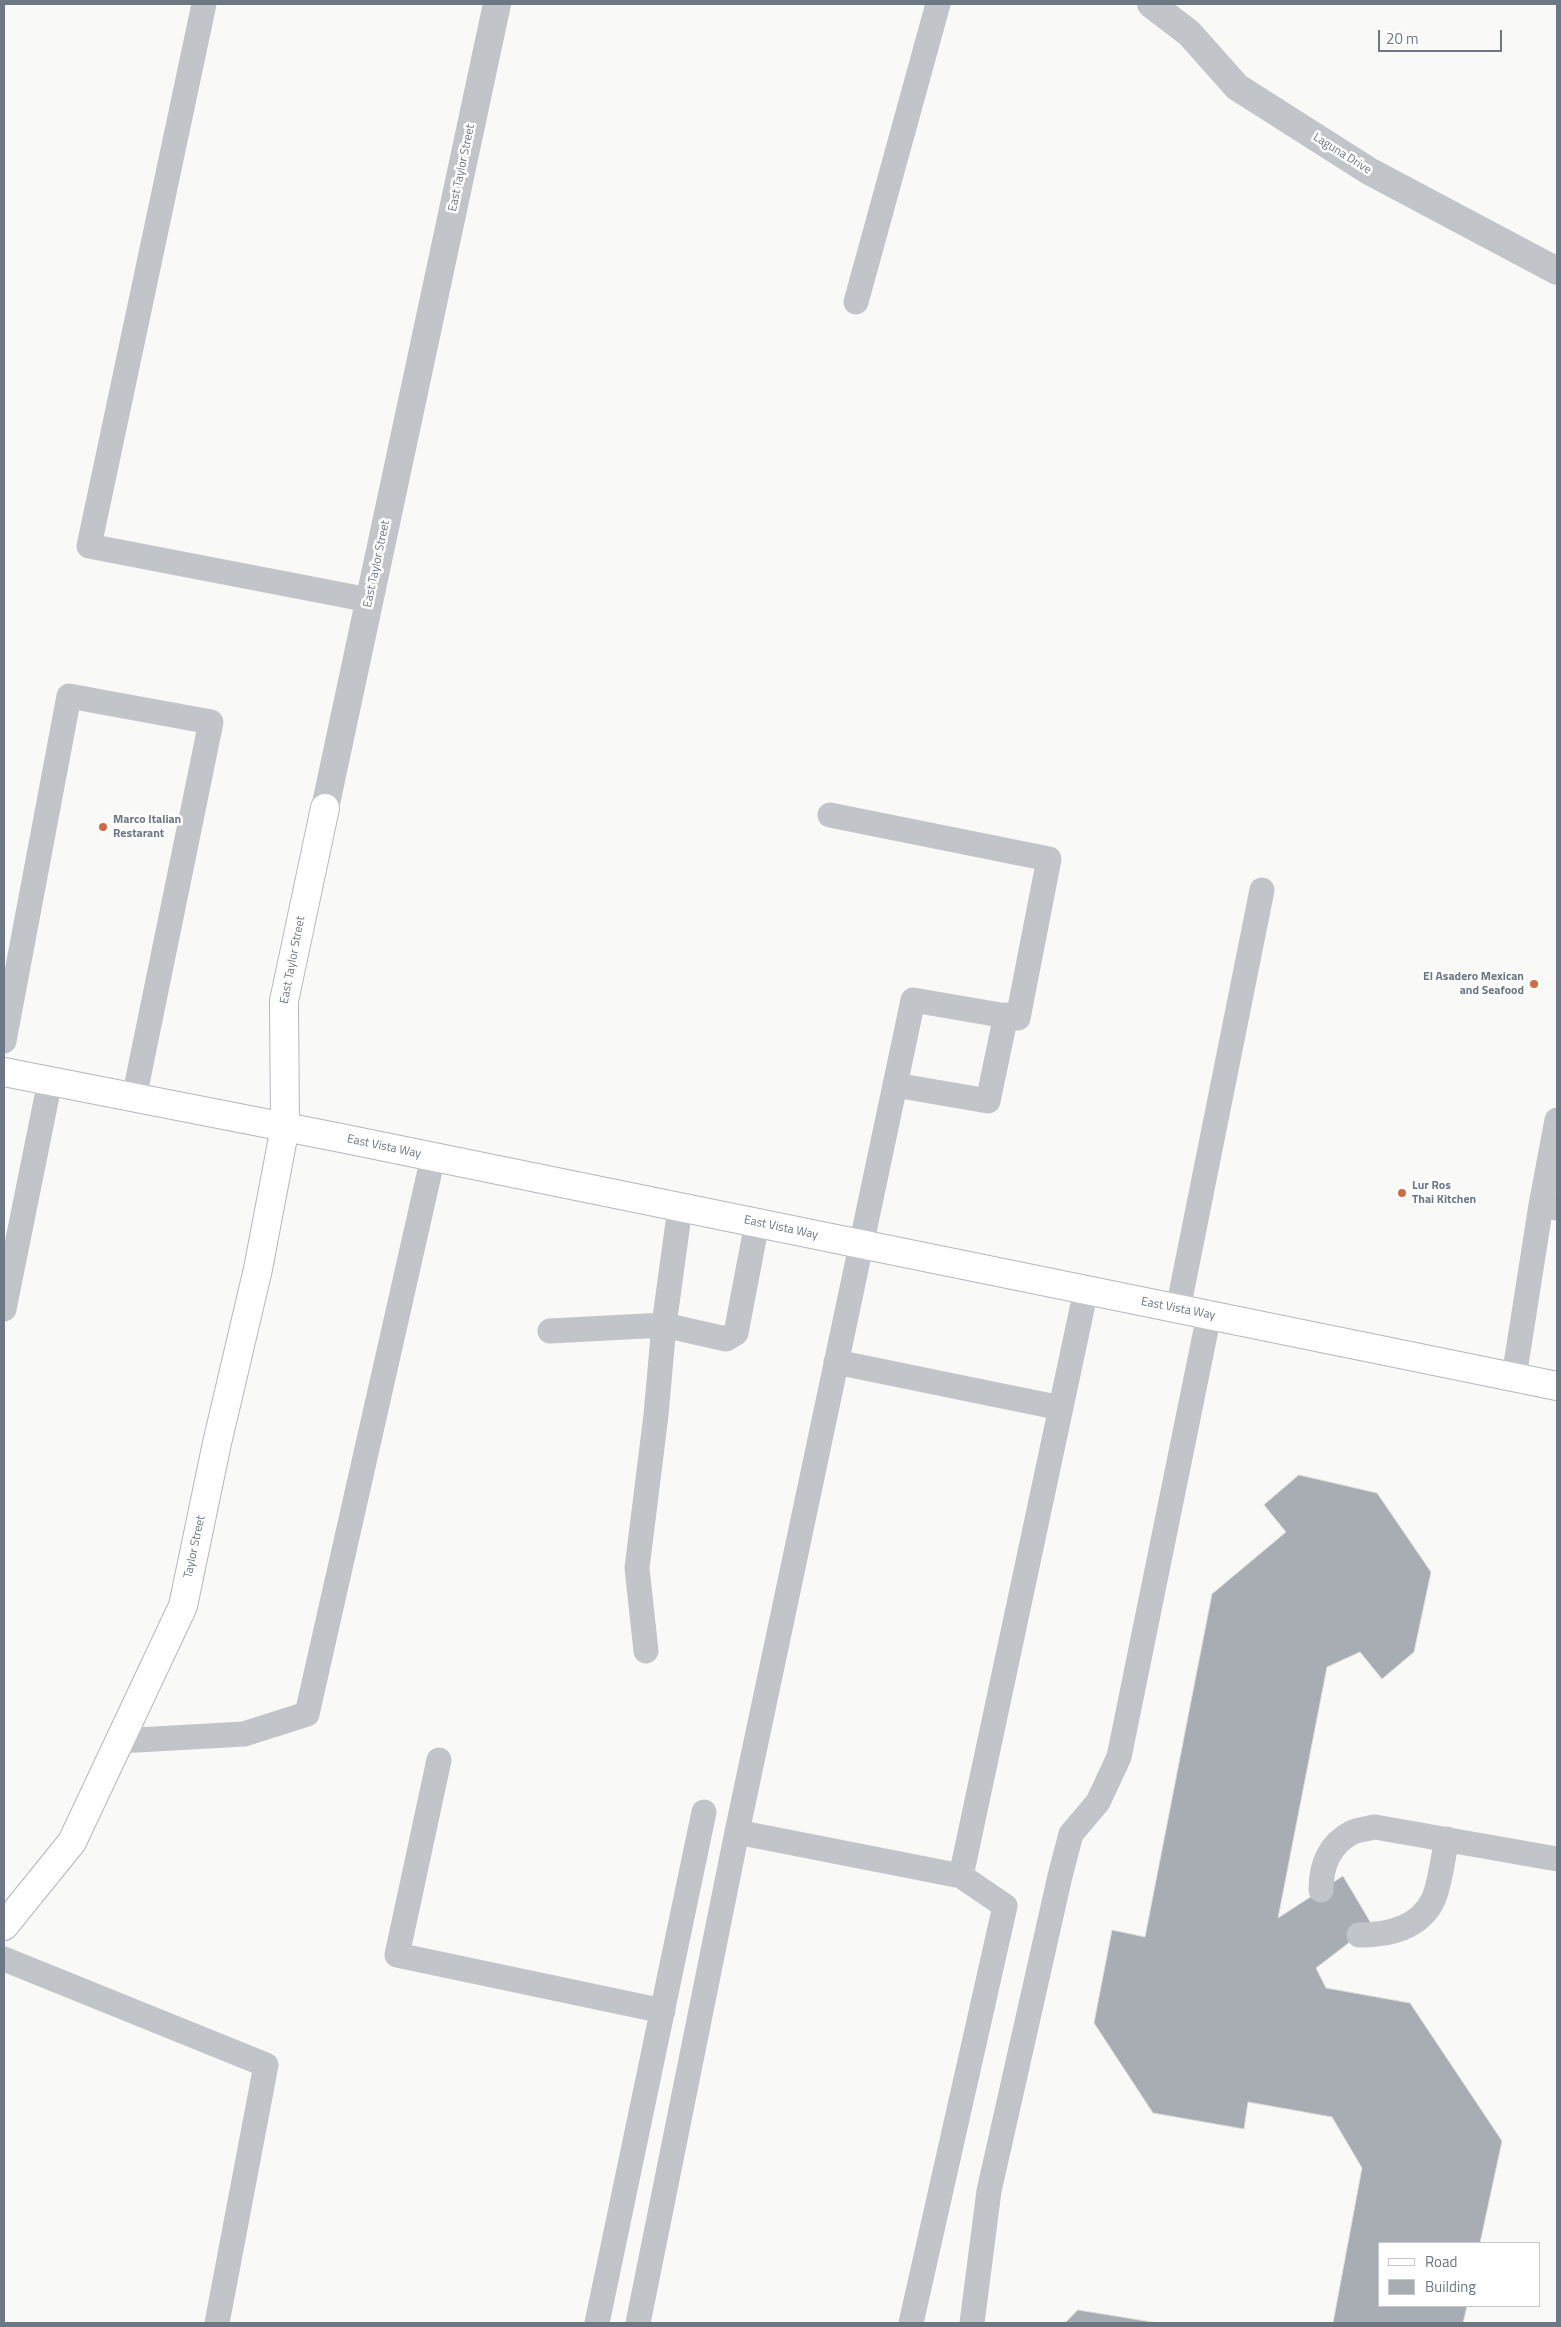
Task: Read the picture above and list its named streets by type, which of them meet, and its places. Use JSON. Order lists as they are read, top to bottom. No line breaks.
{"streets":{"main road":["East Taylor Street","East Vista Way","Taylor Street"],"street":["Laguna Drive"]},"crossings":[["East Taylor Street","East Vista Way"],["East Taylor Street","Taylor Street"],["East Vista Way","Taylor Street"]],"places":["Marco Italian Restarant","El Asadero Mexican and Seafood","Lur Ros Thai Kitchen"],"legend":["Road","Building"],"scale_bar":"20 m"}
